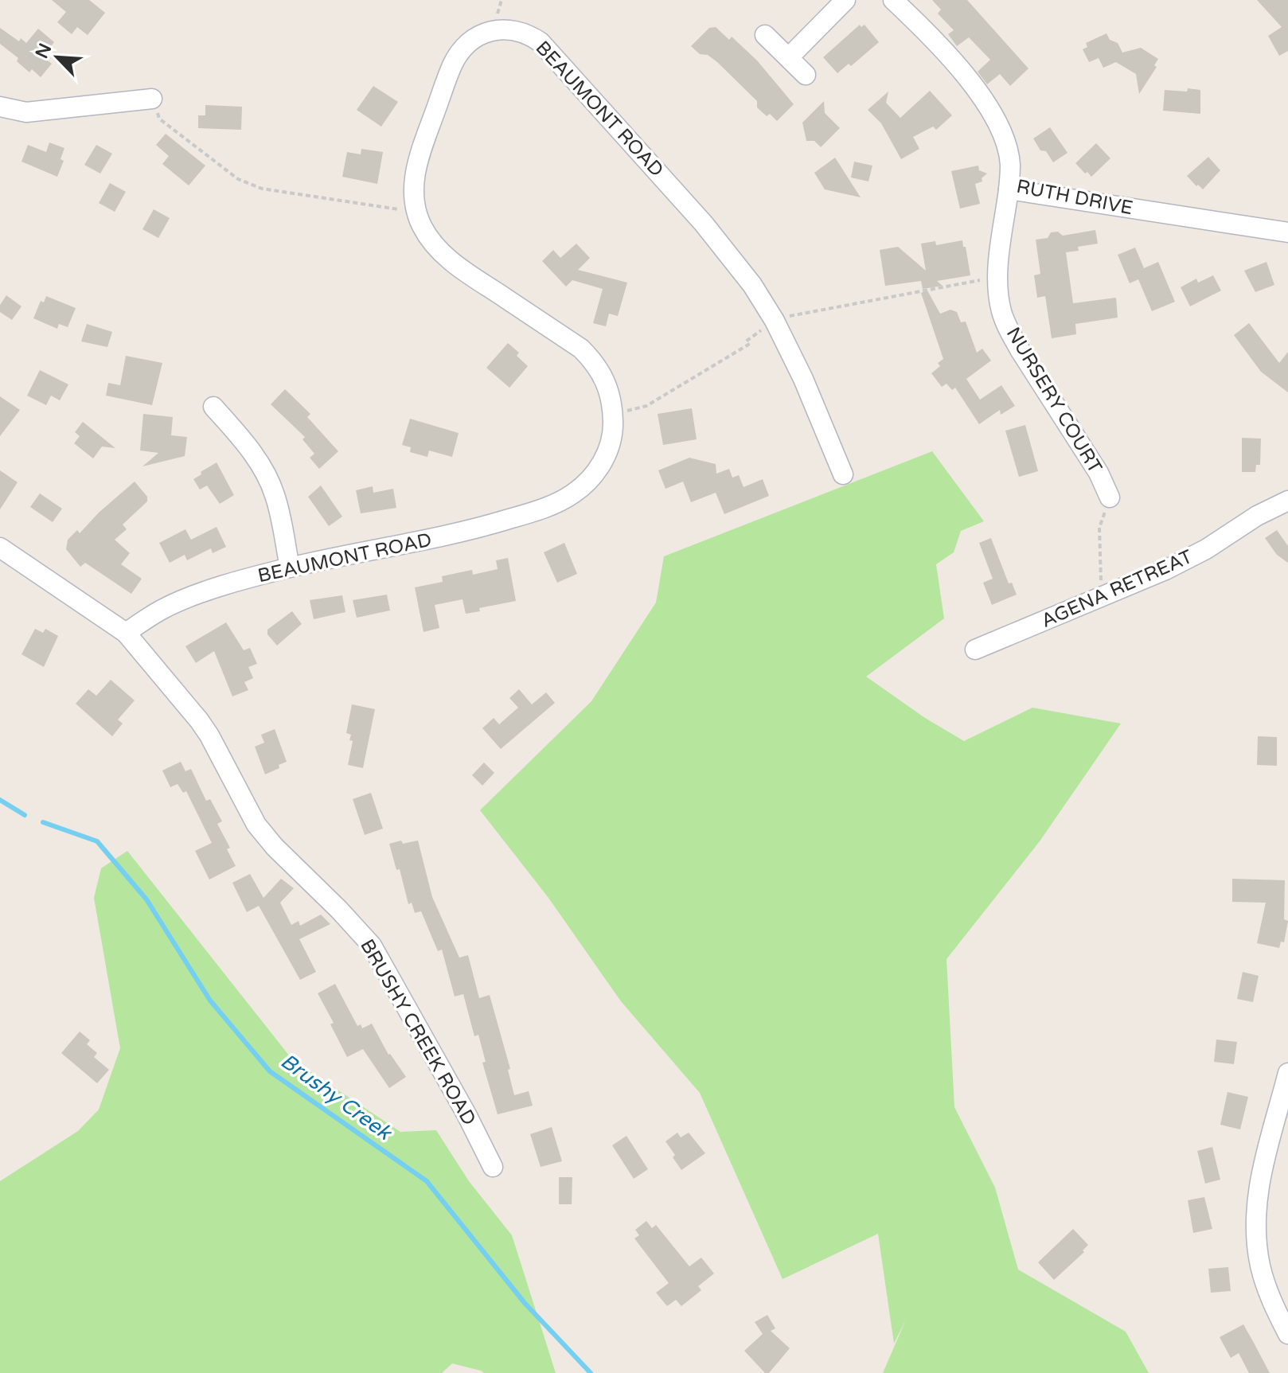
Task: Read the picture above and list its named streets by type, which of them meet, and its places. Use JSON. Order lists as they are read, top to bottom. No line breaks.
{"streets":{"street":["BEAUMONT ROAD","RUTH DRIVE","NURSERY COURT","AGENA RETREAT","BRUSHY CREEK ROAD"]},"crossings":[["BEAUMONT ROAD","BRUSHY CREEK ROAD"],["RUTH DRIVE","NURSERY COURT"]],"water":["Brushy Creek"],"north":"top left"}
